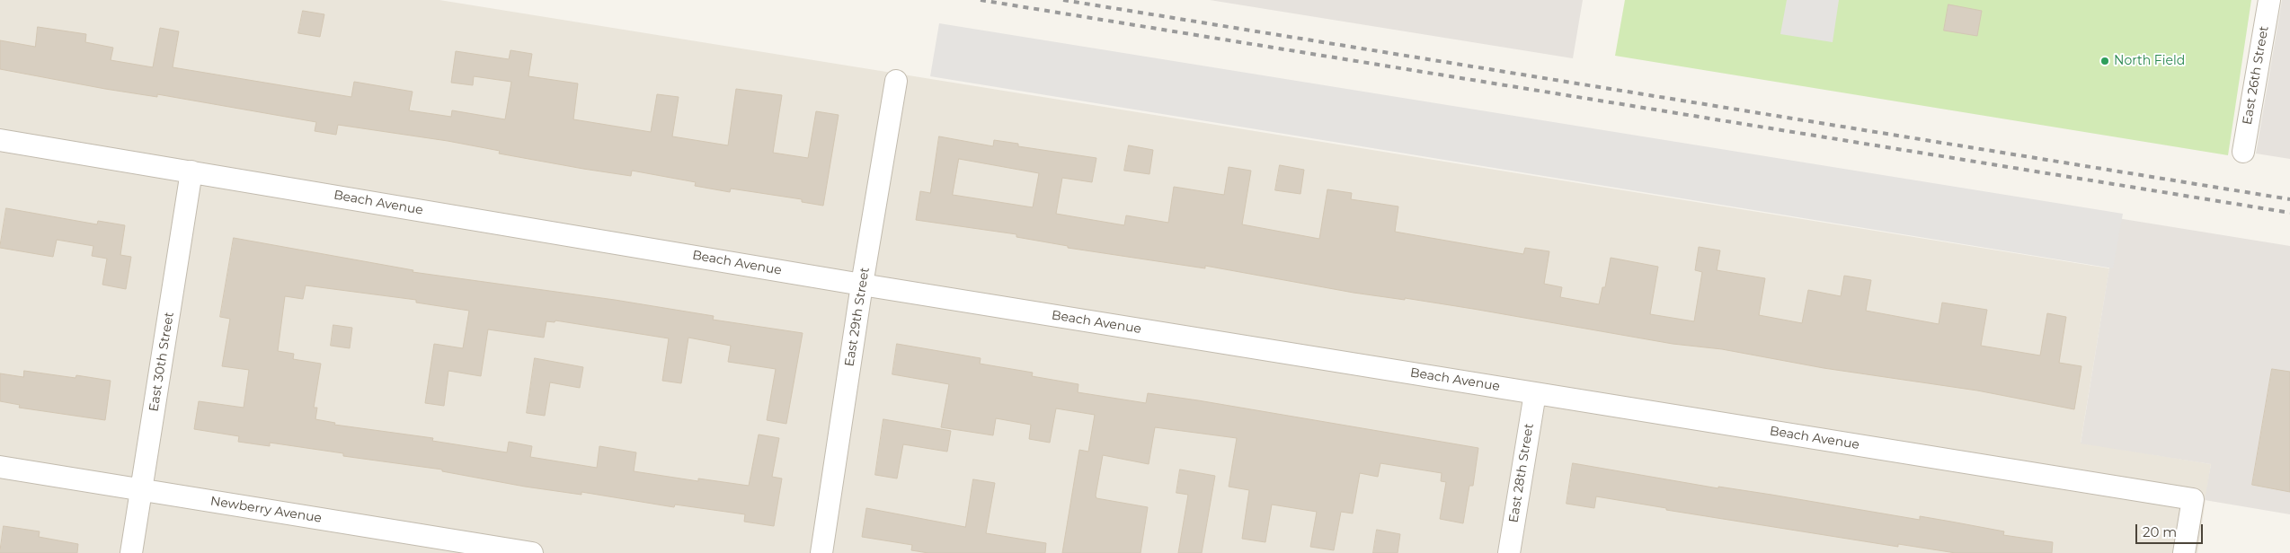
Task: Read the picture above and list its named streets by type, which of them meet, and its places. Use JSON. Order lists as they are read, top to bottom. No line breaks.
{"streets":{"street":["East 26th Street","Beach Avenue","East 29th Street","East 30th Street","East 28th Street","Newberry Avenue"]},"crossings":[["Beach Avenue","East 29th Street"],["Beach Avenue","East 30th Street"],["Beach Avenue","East 28th Street"],["East 30th Street","Newberry Avenue"]],"places":["North Field"],"scale_bar":"20 m"}
